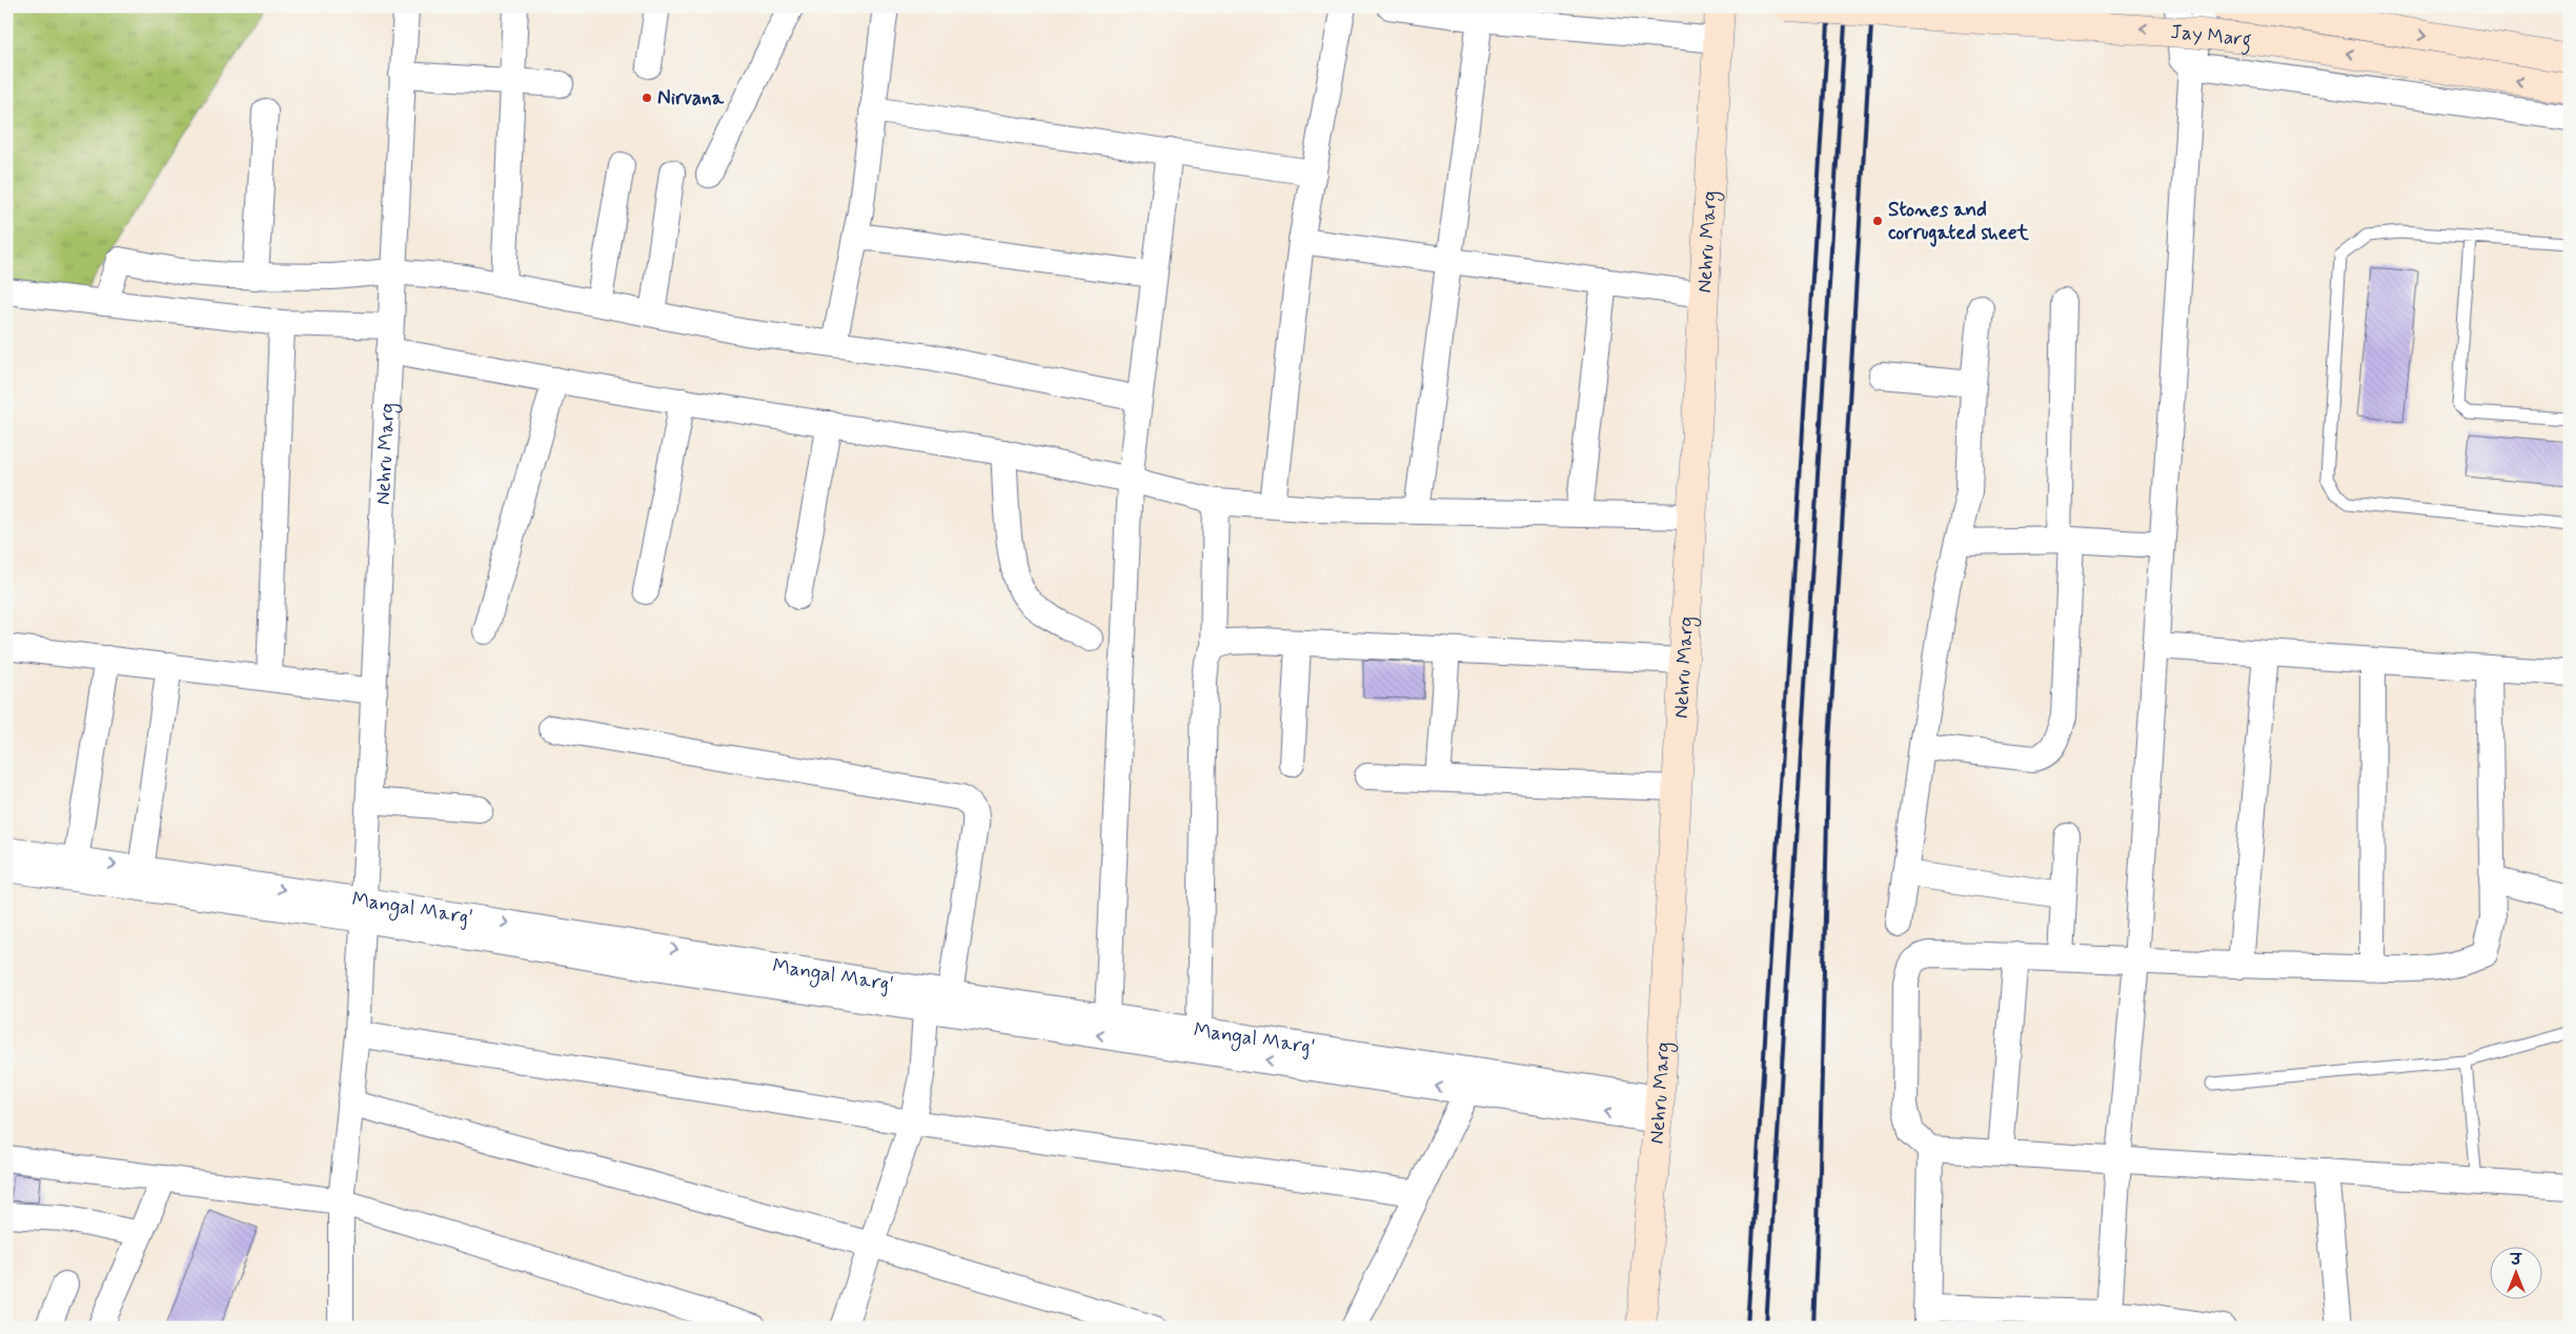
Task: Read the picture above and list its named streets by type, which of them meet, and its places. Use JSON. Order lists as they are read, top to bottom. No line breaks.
{"streets":{"street":["Jay Marg","Nehru Marg","Mangal Marg'"]},"crossings":[["Nehru Marg","Mangal Marg'"]],"places":["Nirvana","Stones and corrugated sheet"],"north":"top"}
